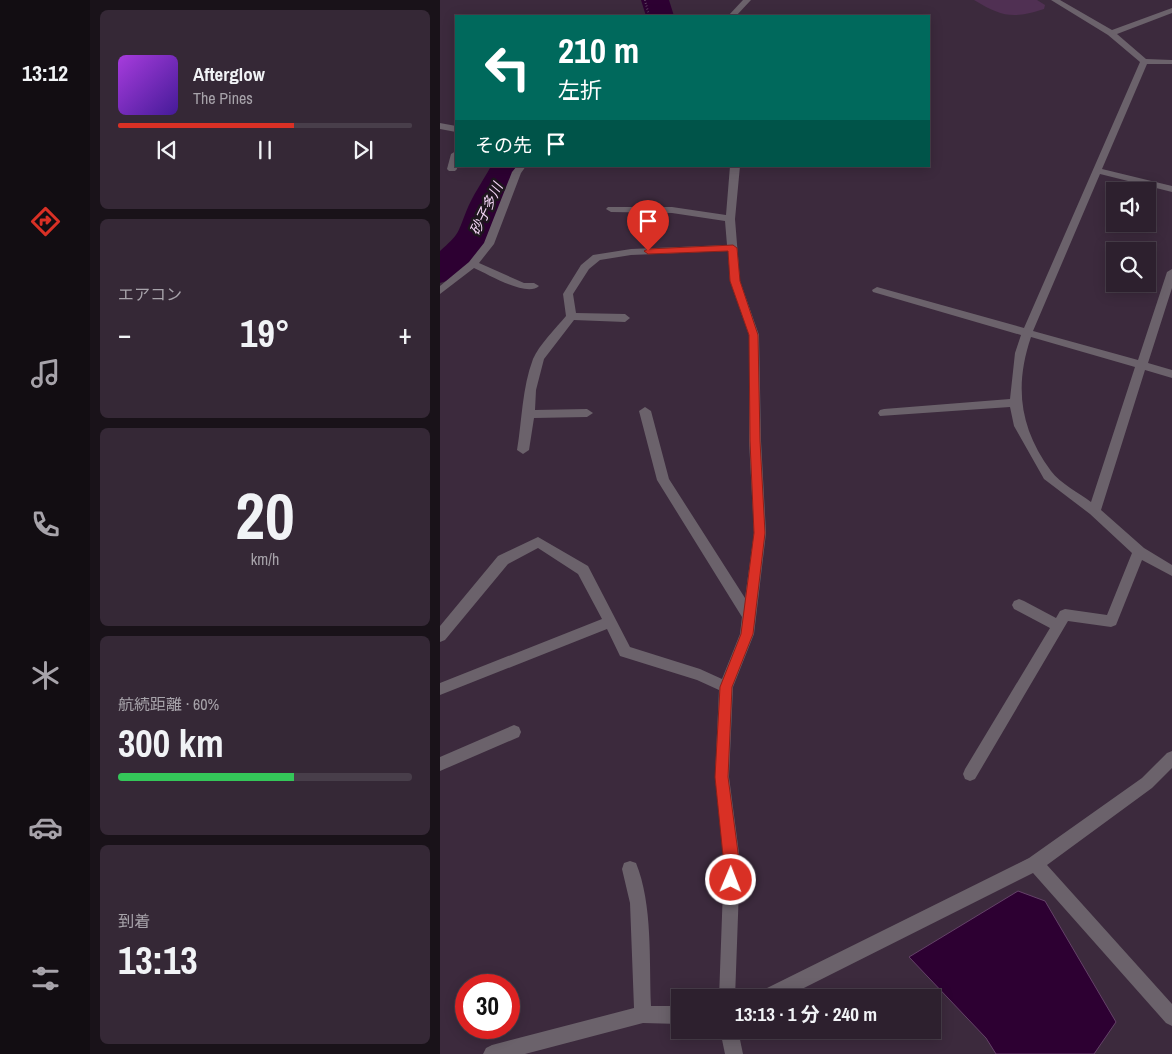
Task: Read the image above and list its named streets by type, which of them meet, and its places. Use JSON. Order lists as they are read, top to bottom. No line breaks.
{"water":["砂子多川"],"page":{"tabs":"13:12","turn":["210 m","左折"],"song":["Afterglow","The Pines"],"then":"その先","tile":["エアコン",["20","km/h"],["航続距離 · 60%","300 km"],["到着","13:13"]],"heat":["−","19°","+"],"limit":"30","trip":"13:13 · 1 分 · 240 m"}}
